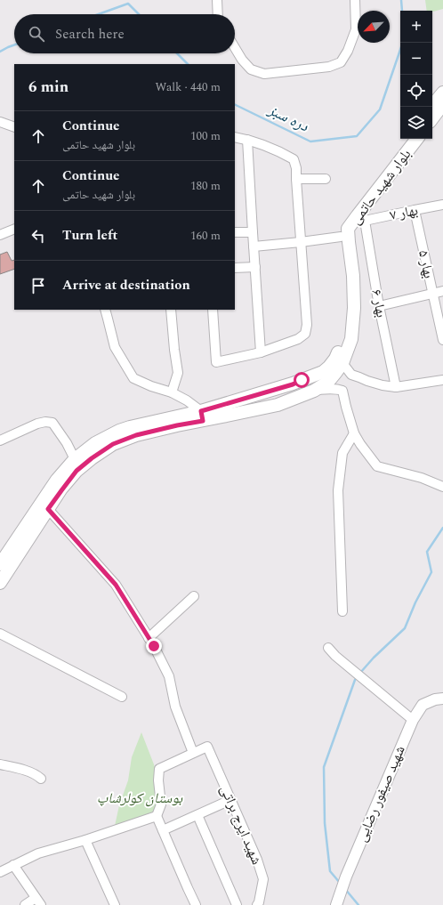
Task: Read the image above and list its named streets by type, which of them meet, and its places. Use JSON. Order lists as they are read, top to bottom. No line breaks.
{"streets":{"main road":["بلوار شهید حاتمی"],"street":["بهار ۷","بهار ۵","بهار ۶","شهید صیفور رضایی","شهید ایرج براتی"]},"crossings":[["بلوار شهید حاتمی","بهار ۷"],["بلوار شهید حاتمی","بهار ۶"],["بهار ۷","بهار ۵"],["بهار ۷","بهار ۶"]],"water":["دره سبز"],"parks":["بوستان کولرشاپ"],"north":"bottom left","page":{"map_buttons":["+","−"],"search":"Search here","heading":["6 min","Walk · 440 m"],"list":[["Continue","بلوار شهید حاتمی","100 m"],["Continue","بلوار شهید حاتمی","180 m"],["Turn left","160 m"],"Arrive at destination"]}}
